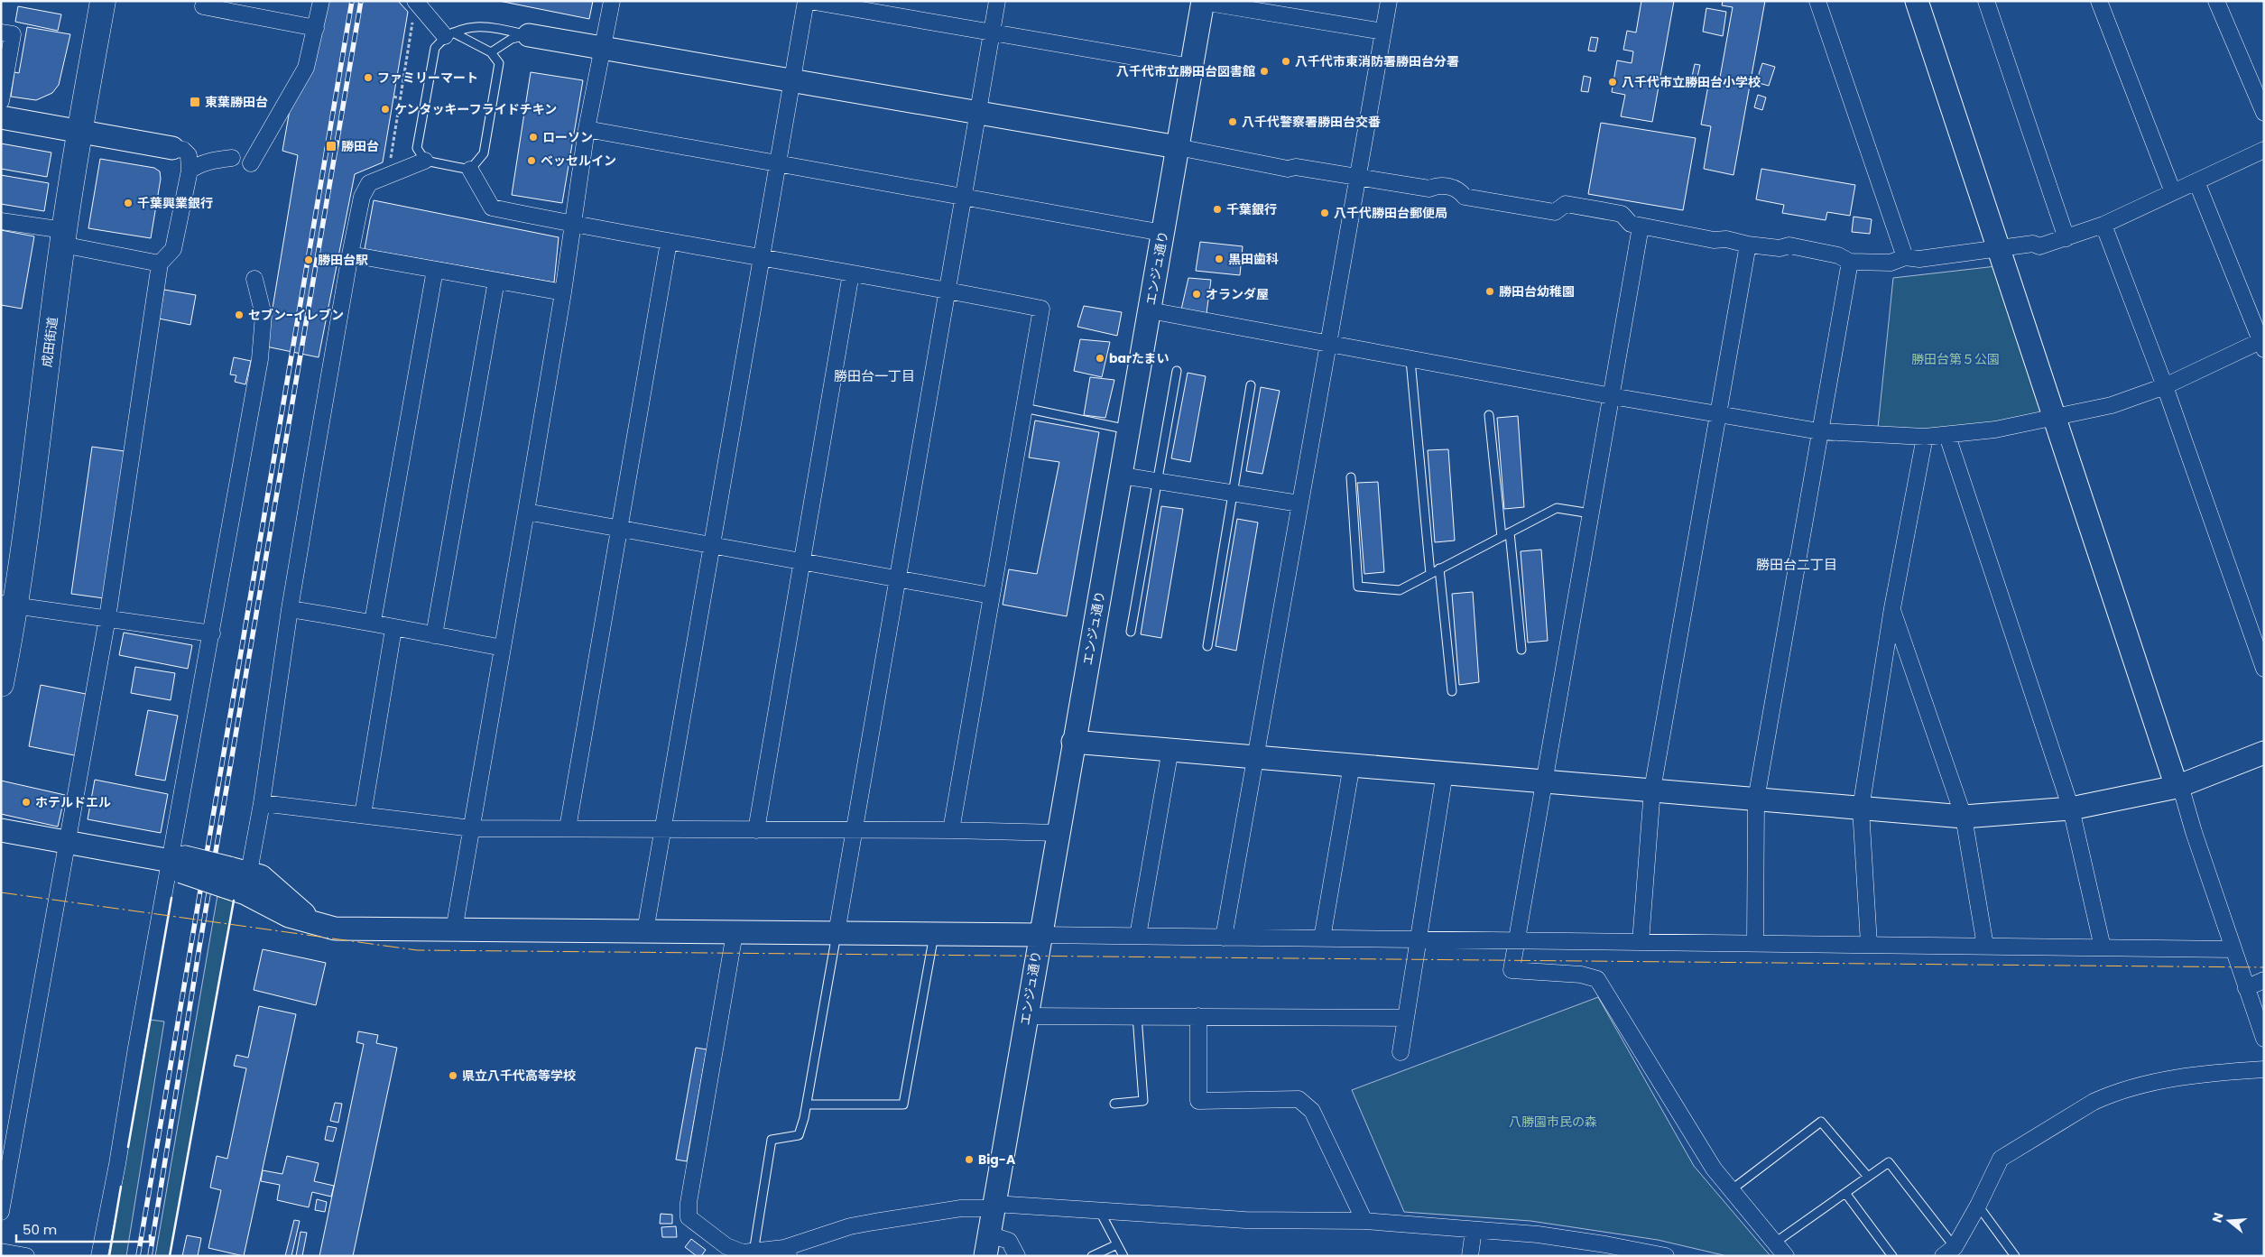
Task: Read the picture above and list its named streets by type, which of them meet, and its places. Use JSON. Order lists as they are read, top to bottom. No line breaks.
{"streets":{"highway":["成田街道"],"street":["エンジュ通り"]},"districts":["勝田台一丁目","勝田台二丁目"],"parks":["勝田台第５公園","八勝園市民の森"],"places":{"other":["八千代市東消防署勝田台分署","八千代市立勝田台図書館","ファミリーマート","八千代市立勝田台小学校","ケンタッキーフライドチキン","八千代警察署勝田台交番","ローソン","ベッセルイン","千葉興業銀行","千葉銀行","八千代勝田台郵便局","黒田歯科","勝田台駅","勝田台幼稚園","オランダ屋","セブン-イレブン","barたまい","ホテルドエル","県立八千代高等学校","Big-A"],"transit":["東葉勝田台","勝田台"]},"scale_bar":"50 m","north":"left"}
